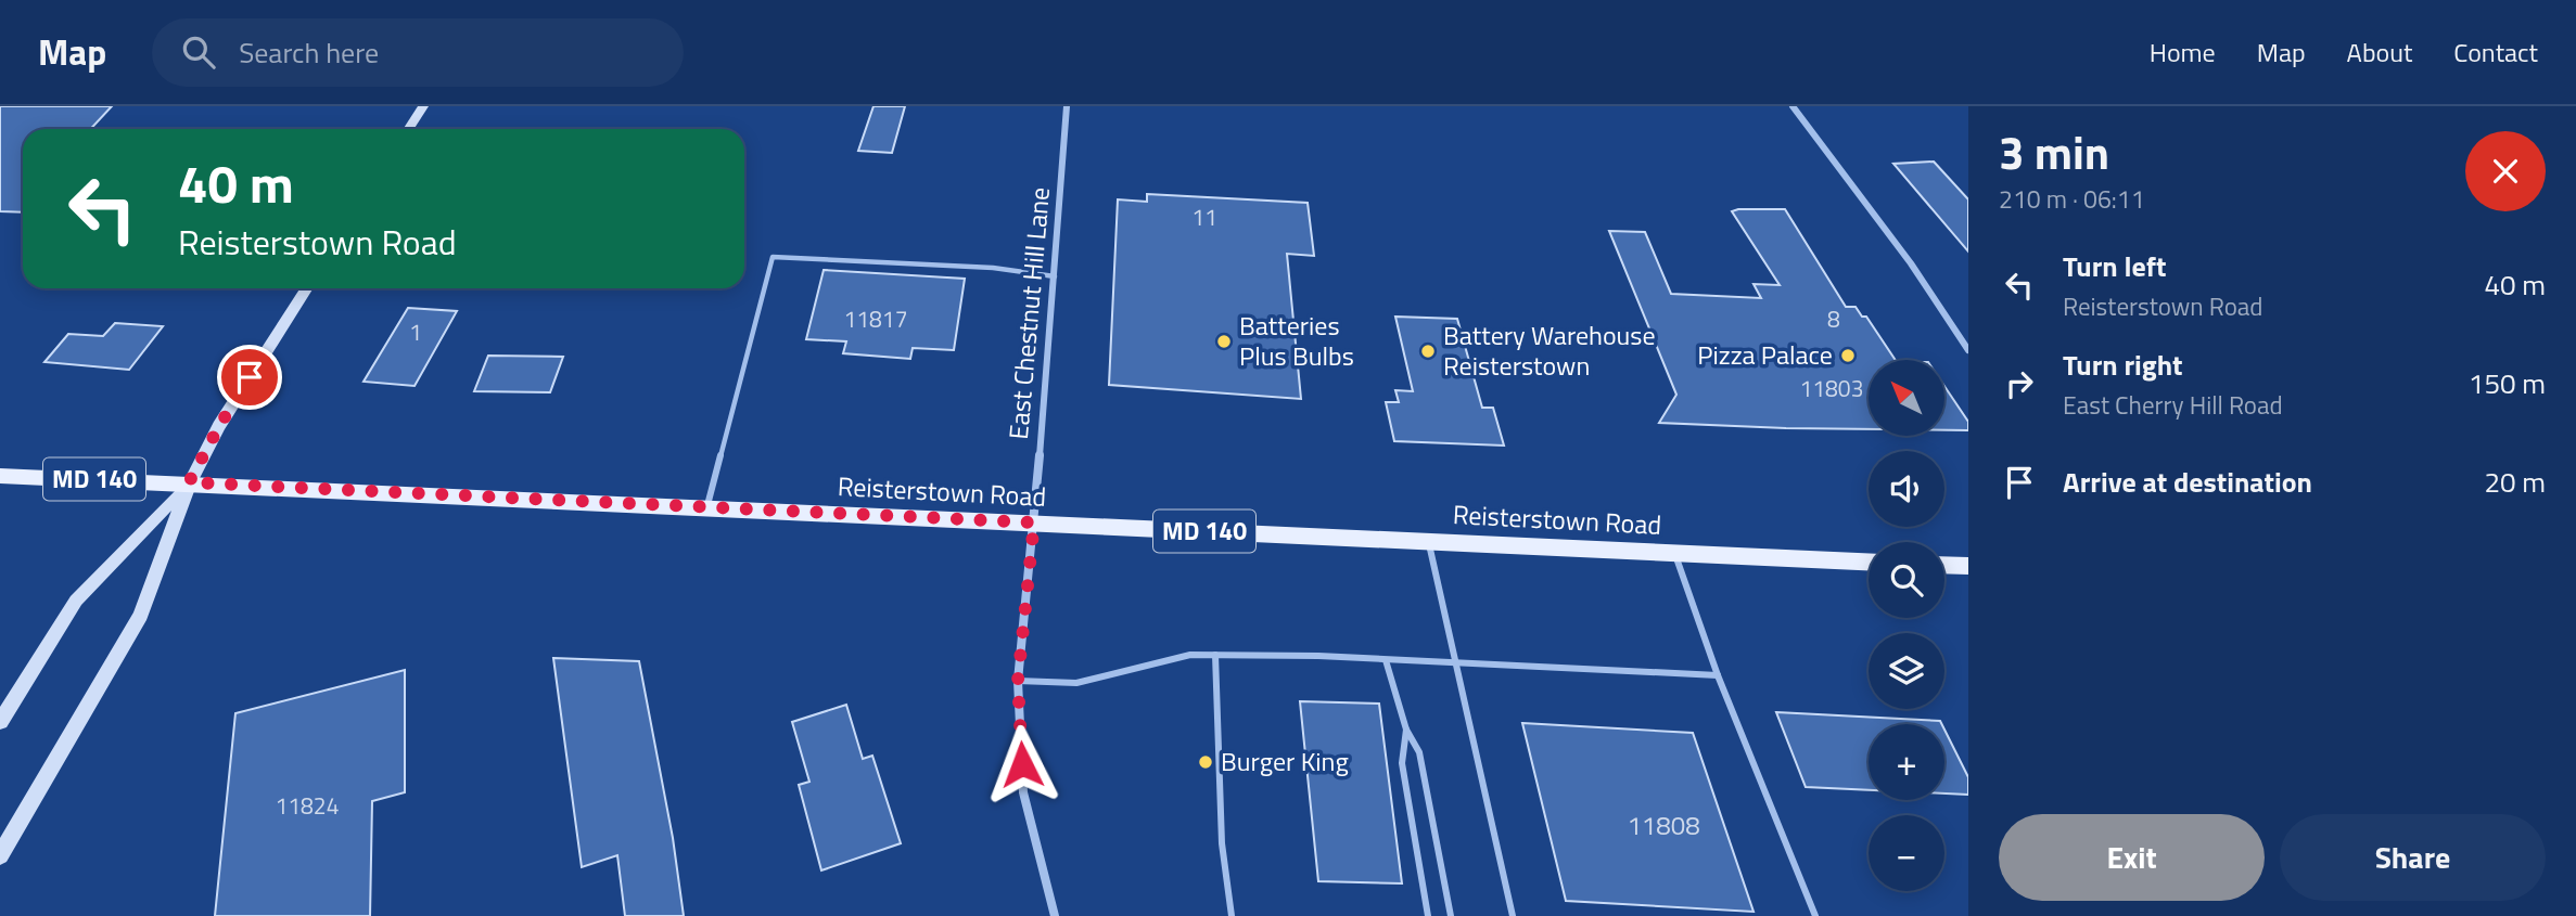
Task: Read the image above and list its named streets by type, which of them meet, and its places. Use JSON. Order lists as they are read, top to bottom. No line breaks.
{"streets":{"main road":["MD 140","Reisterstown Road"],"street":["East Chestnut Hill Lane"]},"crossings":[["East Chestnut Hill Lane","Reisterstown Road"]],"places":["Batteries Plus Bulbs","Battery Warehouse Reisterstown","Pizza Palace","Burger King"],"house_numbers":["11","11817","8","1","11803","11824","11808"],"north":"top left","page":{"header":"Map","search":"Search here","nav":["Home","Map","About","Contact"],"heading":["3 min","210 m · 06:11"],"turn":["40 m","Reisterstown Road"],"list":[{"name":"Turn left","note":"Reisterstown Road","value":"40 m"},{"name":"Turn right","note":"East Cherry Hill Road","value":"150 m"},{"name":"Arrive at destination","value":"20 m"}],"map_buttons":["+","−"],"buttons":["Exit","Share"]}}
